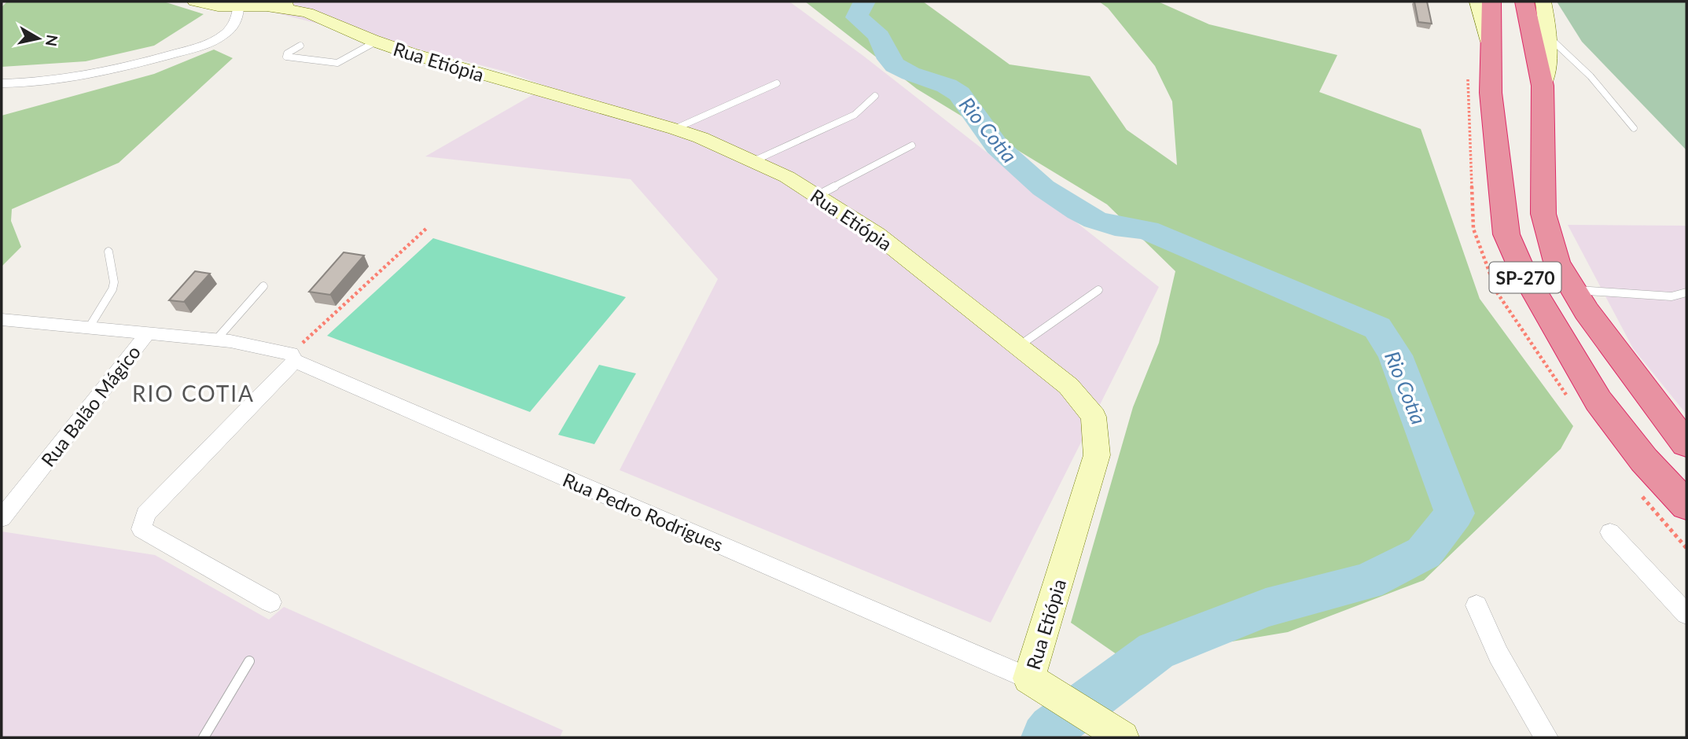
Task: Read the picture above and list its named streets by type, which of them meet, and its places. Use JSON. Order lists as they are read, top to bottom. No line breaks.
{"streets":{"highway":["SP-270"],"street":["Rua Etiópia","Rua Balão Mágico","Rua Pedro Rodrigues"]},"crossings":[["Rua Etiópia","Rua Pedro Rodrigues"],["Rua Balão Mágico","Rua Pedro Rodrigues"]],"districts":["RIO COTIA"],"water":["Rio Cotia"],"north":"right"}
